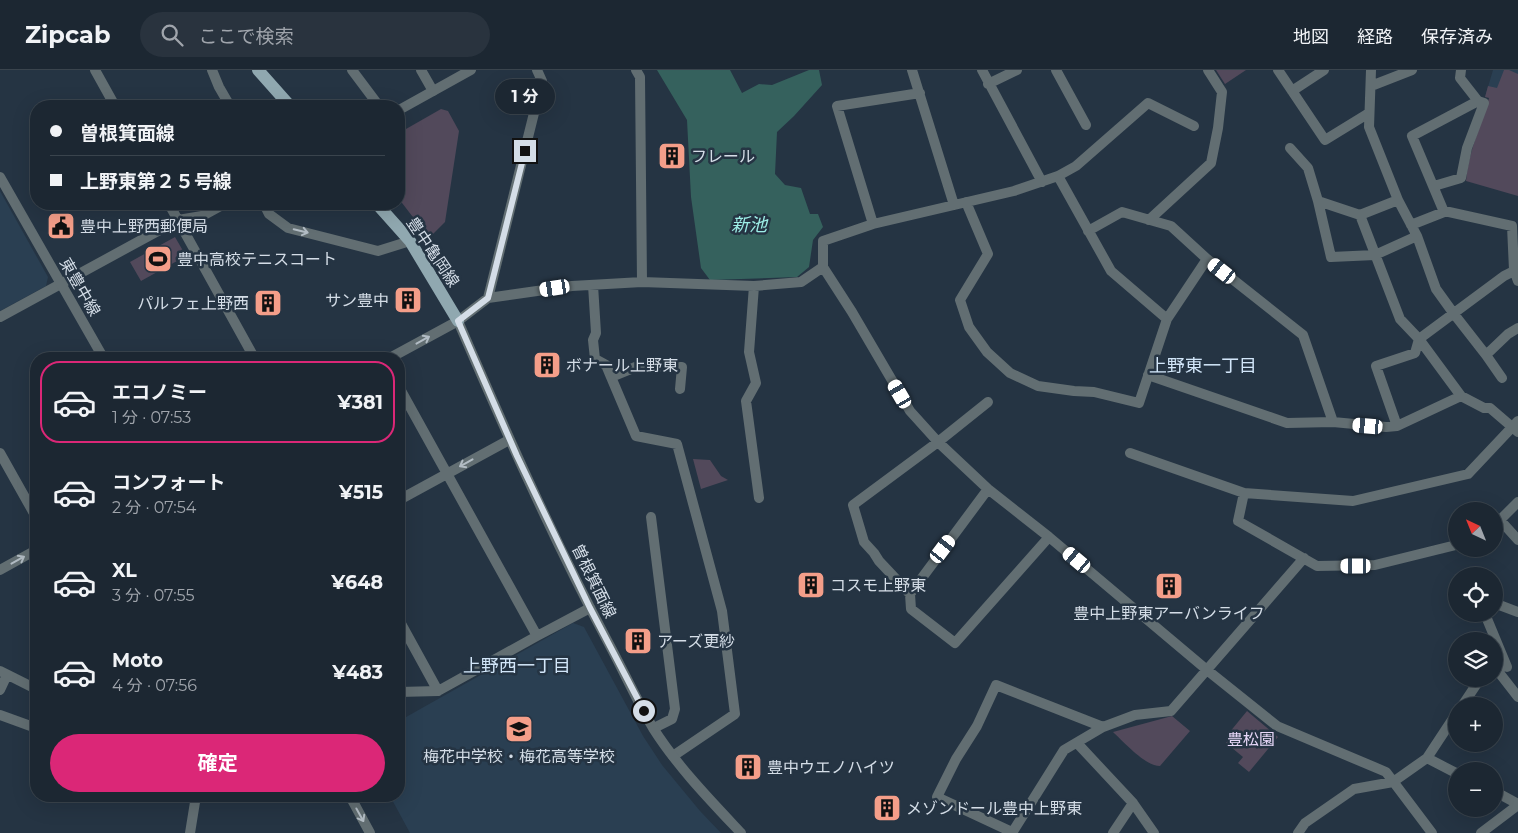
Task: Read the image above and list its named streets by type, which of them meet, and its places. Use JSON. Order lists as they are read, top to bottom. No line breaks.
{"streets":{"main road":["豊中亀岡線"],"street":["東豊中線","曽根箕面線"]},"crossings":[["豊中亀岡線","曽根箕面線"]],"districts":["上野東一丁目","上野西一丁目"],"water":["新池"],"parks":["豊松園"],"places":{"building":["フレール","サン豊中","パルフェ上野西","ボナール上野東","コスモ上野東","豊中上野東アーバンライフ","アーズ更紗","豊中ウエノハイツ","メゾンドール豊中上野東"],"public building":["豊中上野西郵便局"],"sports":["豊中高校テニスコート"],"school or university":["梅花中学校・梅花高等学校"]},"north":"top left","page":{"header":"Zipcab","search":"ここで検索","nav":["地図","経路","保存済み"],"bubble":"1 分","banner":["曽根箕面線","上野東第２５号線"],"list":[{"name":"エコノミー","note":"1 分 · 07:53","value":"¥381"},{"name":"コンフォート","note":"2 分 · 07:54","value":"¥515"},{"name":"XL","note":"3 分 · 07:55","value":"¥648"},{"name":"Moto","note":"4 分 · 07:56","value":"¥483"}],"map_buttons":["+","−"],"buttons":"確定"}}
